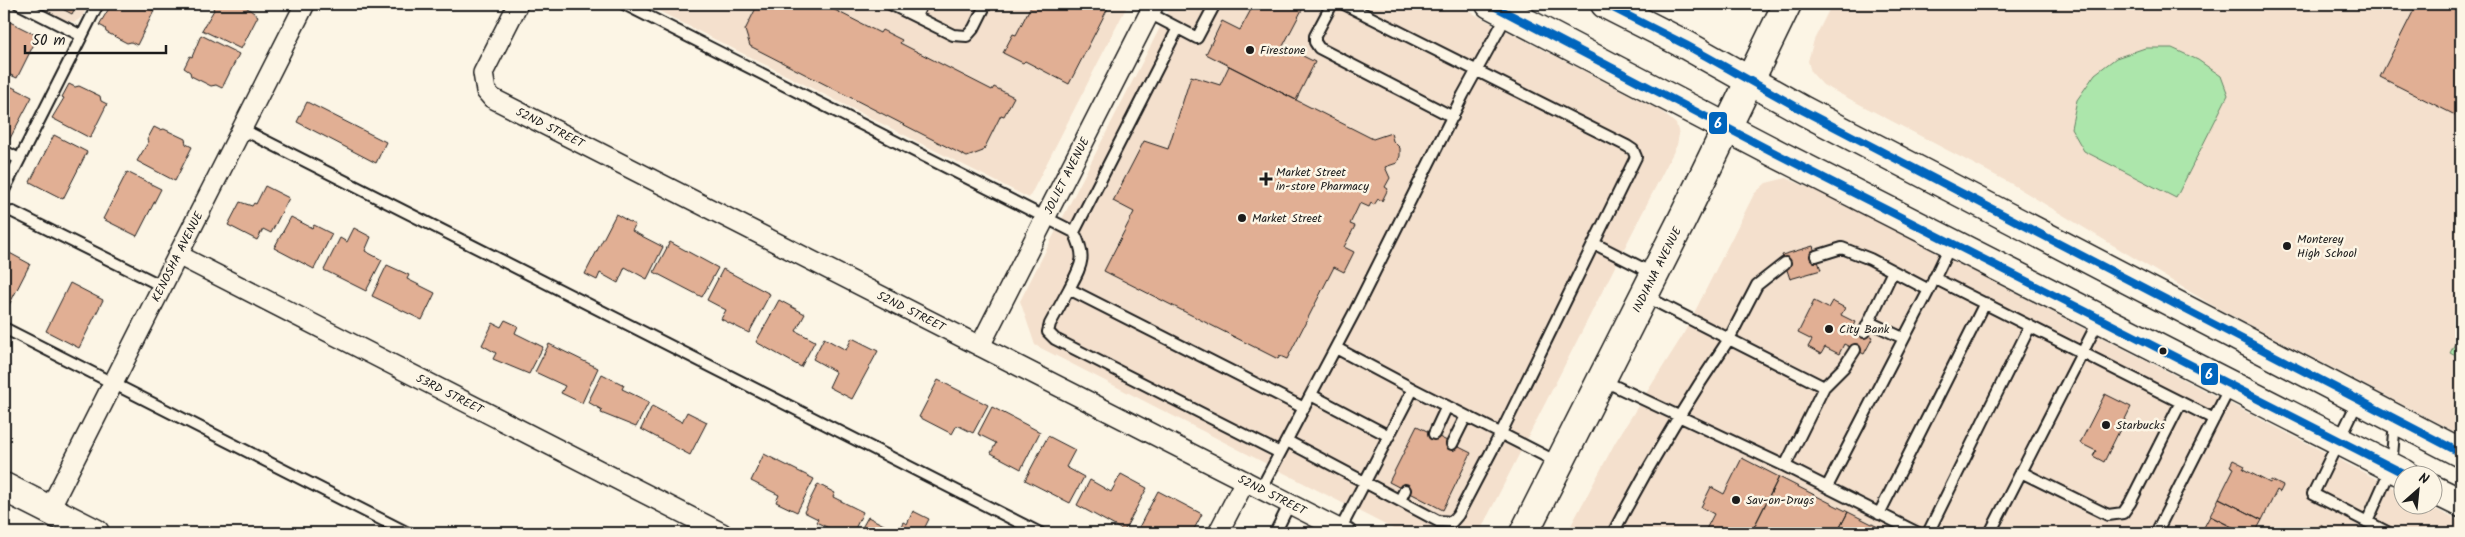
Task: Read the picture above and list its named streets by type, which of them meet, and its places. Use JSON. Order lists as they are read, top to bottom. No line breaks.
{"streets":{"main road":["INDIANA AVENUE"],"street":["52ND STREET","JOLIET AVENUE","KENOSHA AVENUE","53RD STREET"]},"crossings":[["52ND STREET","JOLIET AVENUE"],["KENOSHA AVENUE","53RD STREET"]],"places":{"other":["Firestone","Market Street","Monterey High School","City Bank","Starbucks","Sav-on-Drugs"],"health":["Market Street in-store Pharmacy"]},"lines":["transit line 6"],"scale_bar":"50 m","north":"top right"}
